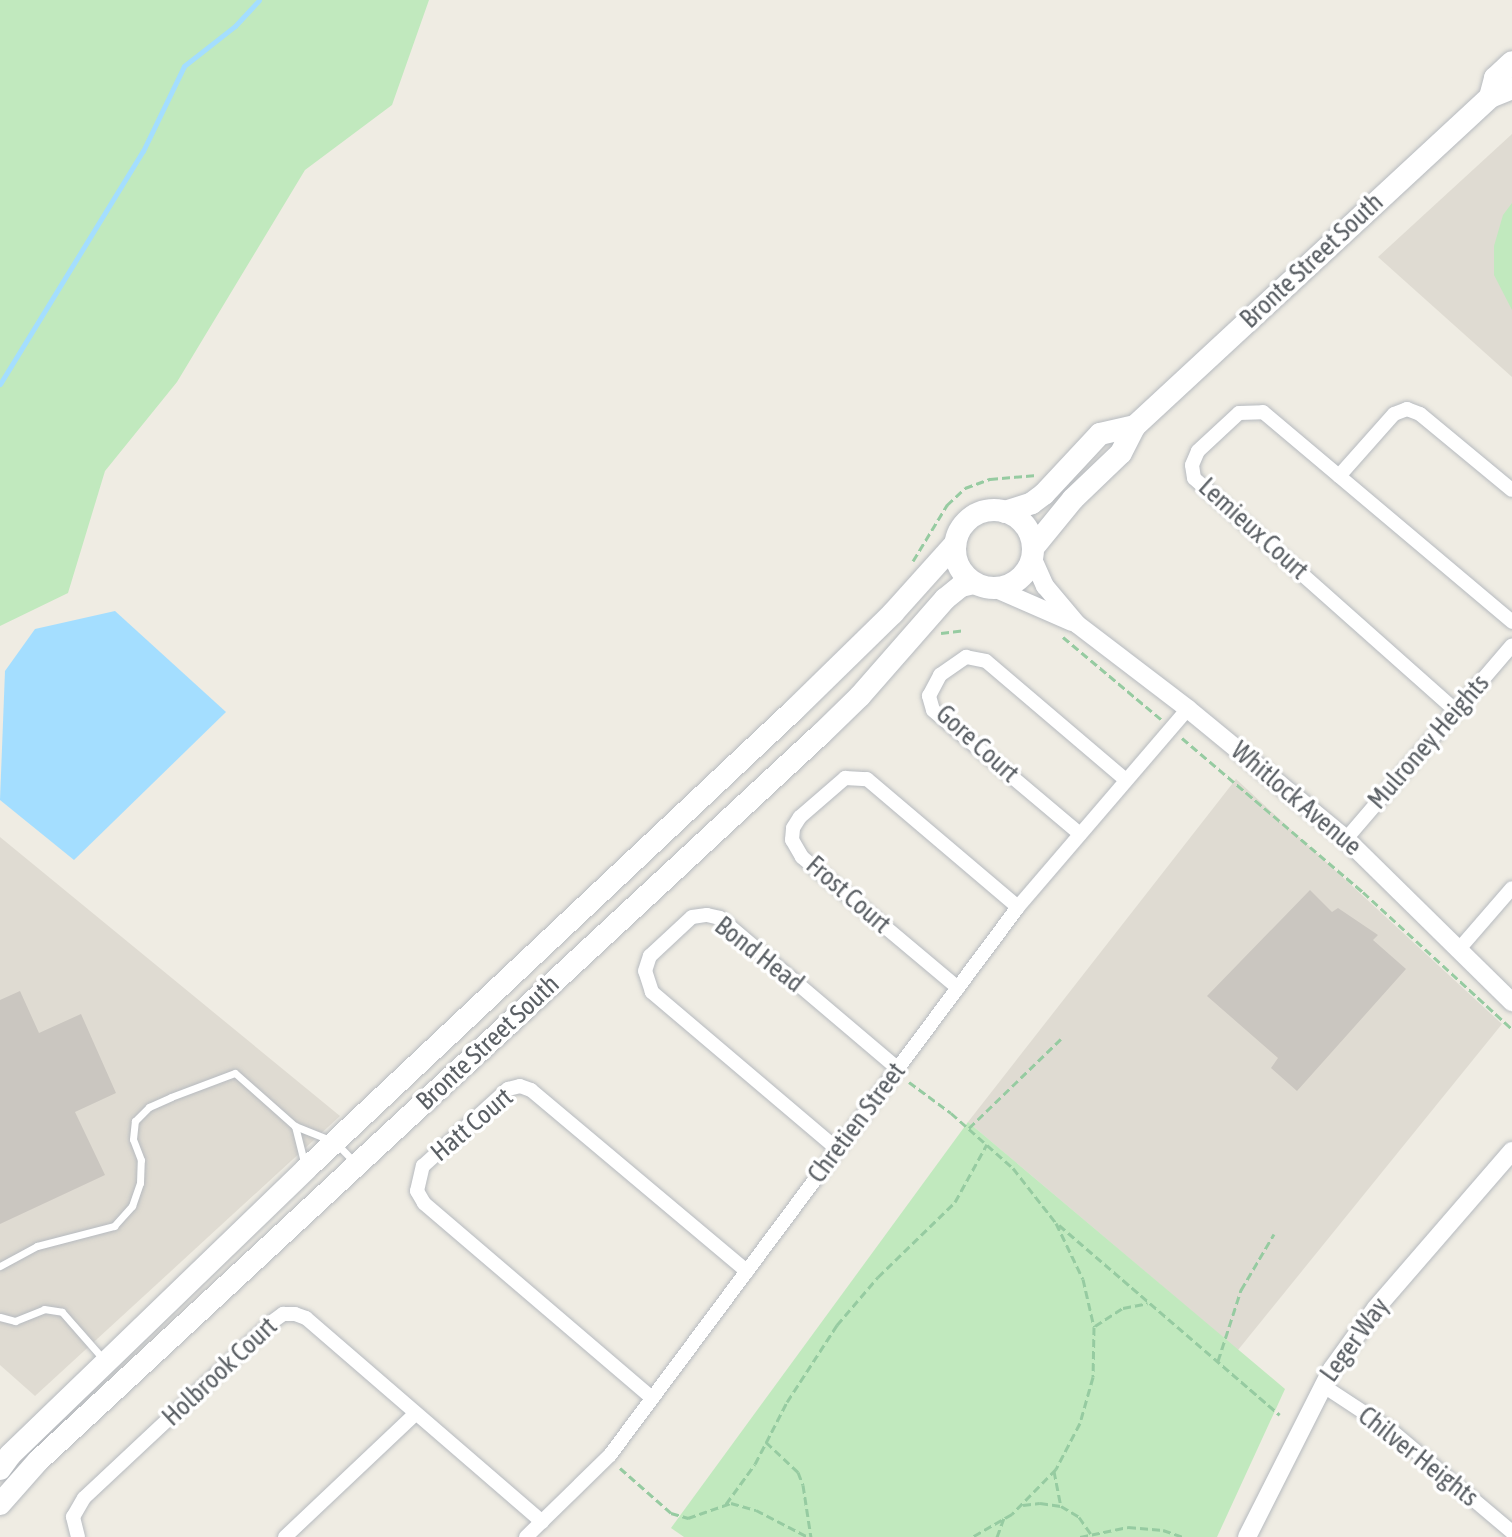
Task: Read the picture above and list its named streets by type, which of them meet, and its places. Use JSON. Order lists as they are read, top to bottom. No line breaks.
{"streets":{"main road":["Bronte Street South"],"street":["Lemieux Court","Mulroney Heights","Gore Court","Whitlock Avenue","Frost Court","Bond Head","Chretien Street","Hatt Court","Leger Way","Holbrook Court","Chilver Heights"]},"crossings":[["Bronte Street South","Whitlock Avenue"],["Lemieux Court","Mulroney Heights"],["Mulroney Heights","Whitlock Avenue"],["Gore Court","Chretien Street"],["Whitlock Avenue","Chretien Street"],["Frost Court","Chretien Street"],["Bond Head","Chretien Street"],["Chretien Street","Hatt Court"],["Chretien Street","Holbrook Court"],["Leger Way","Chilver Heights"]]}
